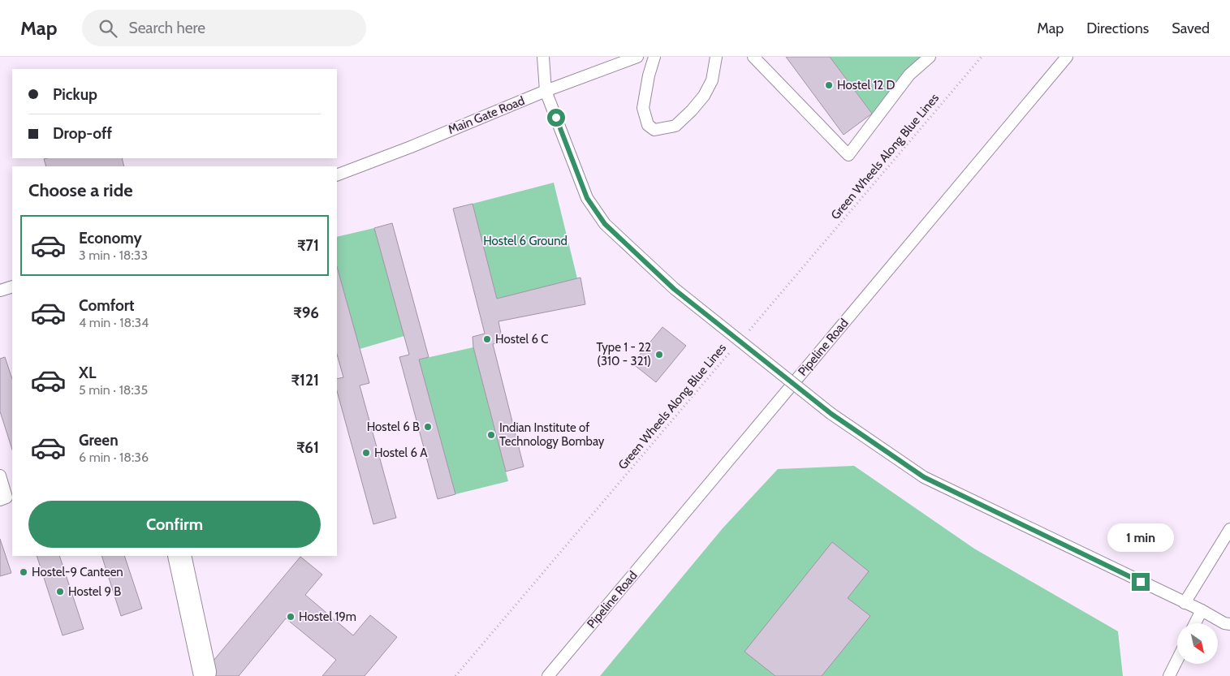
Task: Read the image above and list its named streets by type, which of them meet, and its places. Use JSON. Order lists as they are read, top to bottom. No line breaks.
{"streets":{"lane":["Main Gate Road","Pipeline Road"],"path":["Green Wheels Along Blue Lines"]},"parks":["Hostel 6 Ground"],"places":["Hostel 12 D","Hostel 6 C","Type 1 - 22 (310 - 321)","Hostel 6 B","Indian Institute of Technology Bombay","Hostel 6 A","Hostel-9 Canteen","Hostel 9 B","Hostel 19m"],"north":"bottom right","page":{"header":"Map","search":"Search here","nav":["Map","Directions","Saved"],"banner":["Pickup","Drop-off"],"heading":"Choose a ride","list":[{"name":"Economy","note":"3 min · 18:33","value":"₹71"},{"name":"Comfort","note":"4 min · 18:34","value":"₹96"},{"name":"XL","note":"5 min · 18:35","value":"₹121"},{"name":"Green","note":"6 min · 18:36","value":"₹61"}],"buttons":"Confirm","bubble":"1 min"}}
